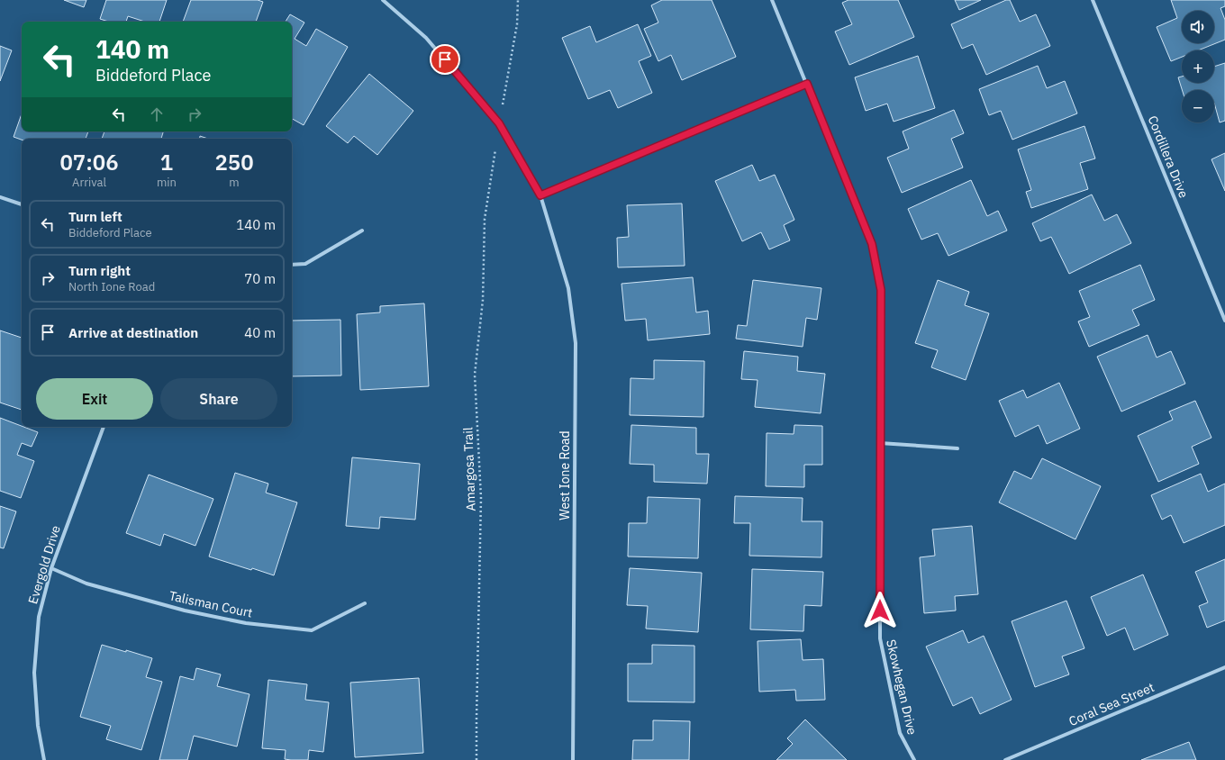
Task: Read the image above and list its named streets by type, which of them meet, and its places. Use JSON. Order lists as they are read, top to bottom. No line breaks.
{"streets":{"street":["Cordillera Drive","West Ione Road","Evergold Drive","Talisman Court","Skowhegan Drive","Coral Sea Street"],"path":["Amargosa Trail"]},"crossings":[["Evergold Drive","Talisman Court"]],"page":{"map_buttons":["+","−"],"turn":["140 m","Biddeford Place"],"eta":["07:06","Arrival","1","min","250","m"],"list":[{"name":"Turn left","note":"Biddeford Place","value":"140 m"},{"name":"Turn right","note":"North Ione Road","value":"70 m"},{"name":"Arrive at destination","value":"40 m"}],"buttons":["Exit","Share"]}}
